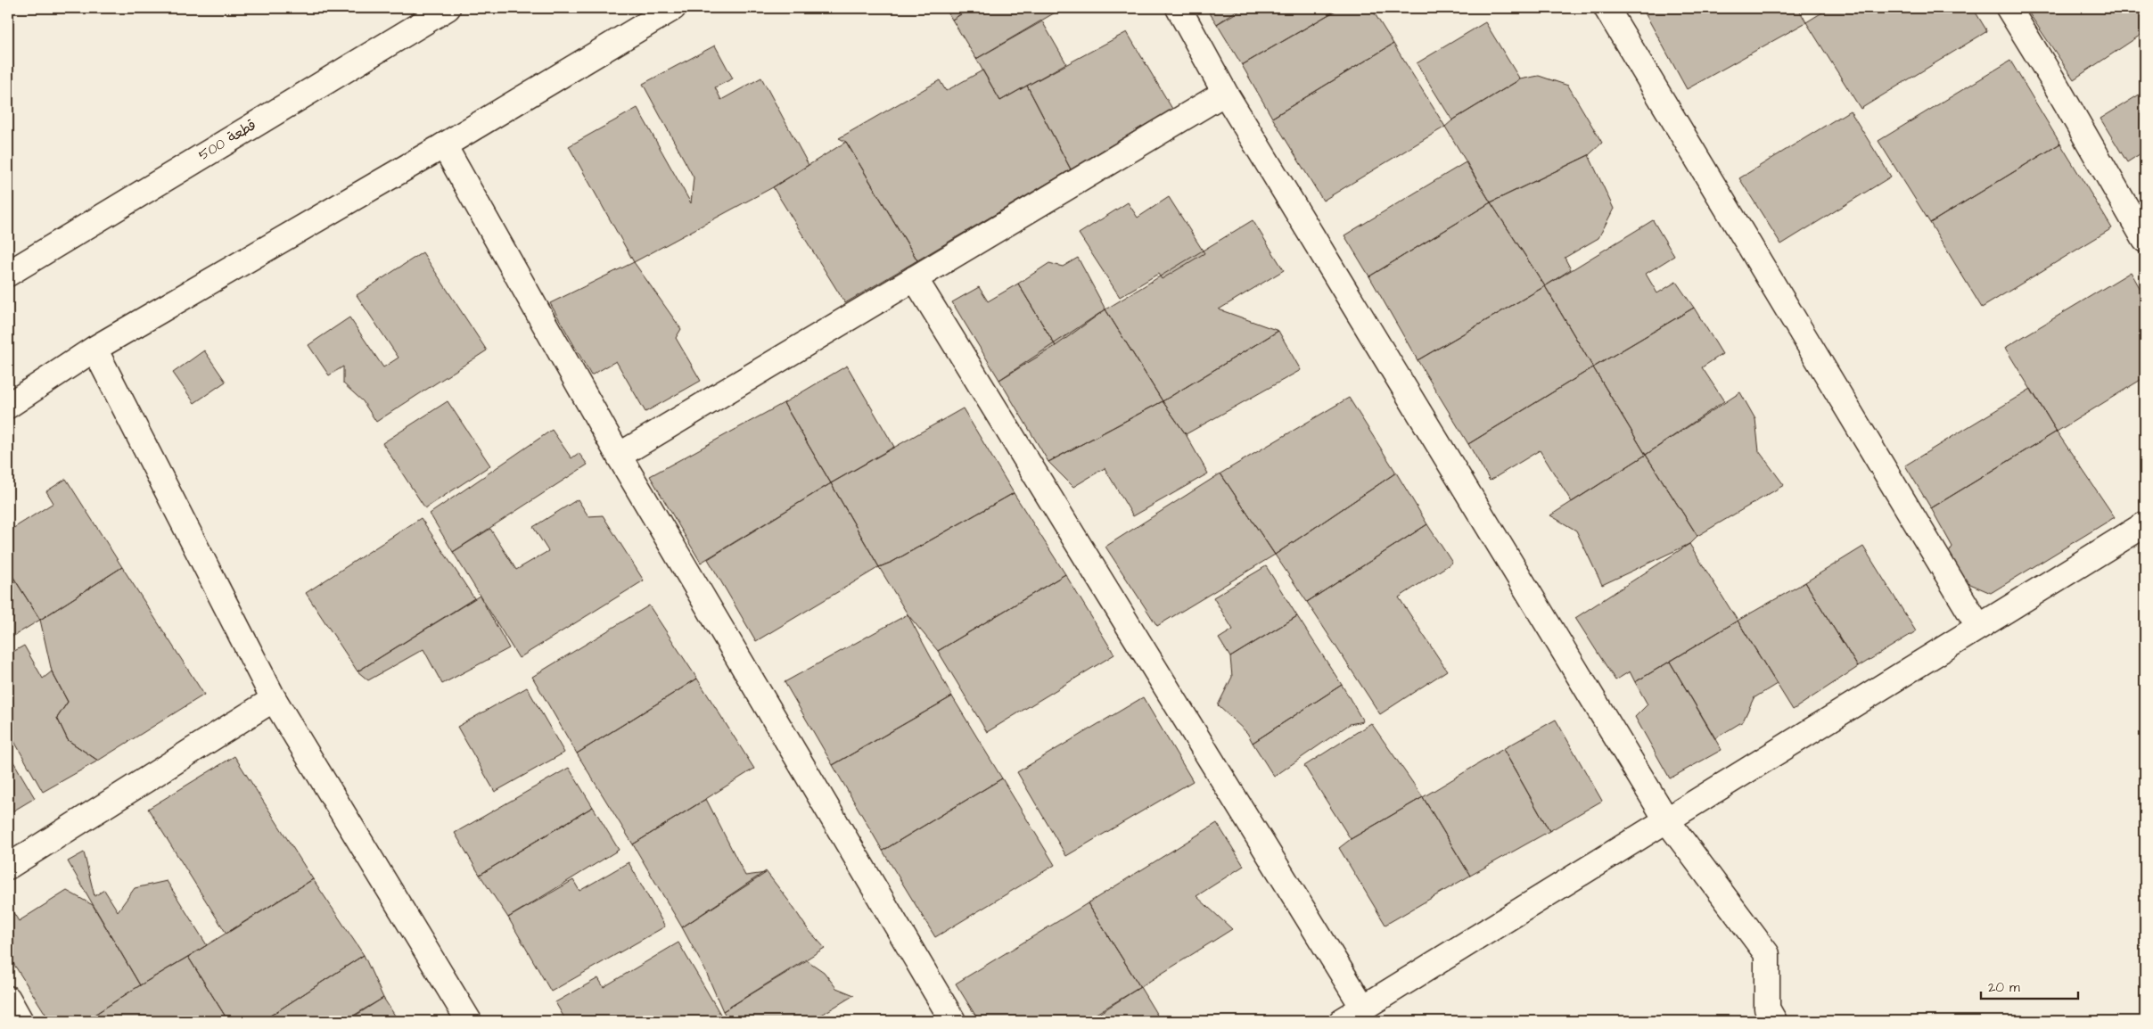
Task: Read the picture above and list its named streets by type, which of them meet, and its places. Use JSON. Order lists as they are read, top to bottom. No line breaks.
{"streets":{"street":["قطعة 500"]},"scale_bar":"20 m"}
